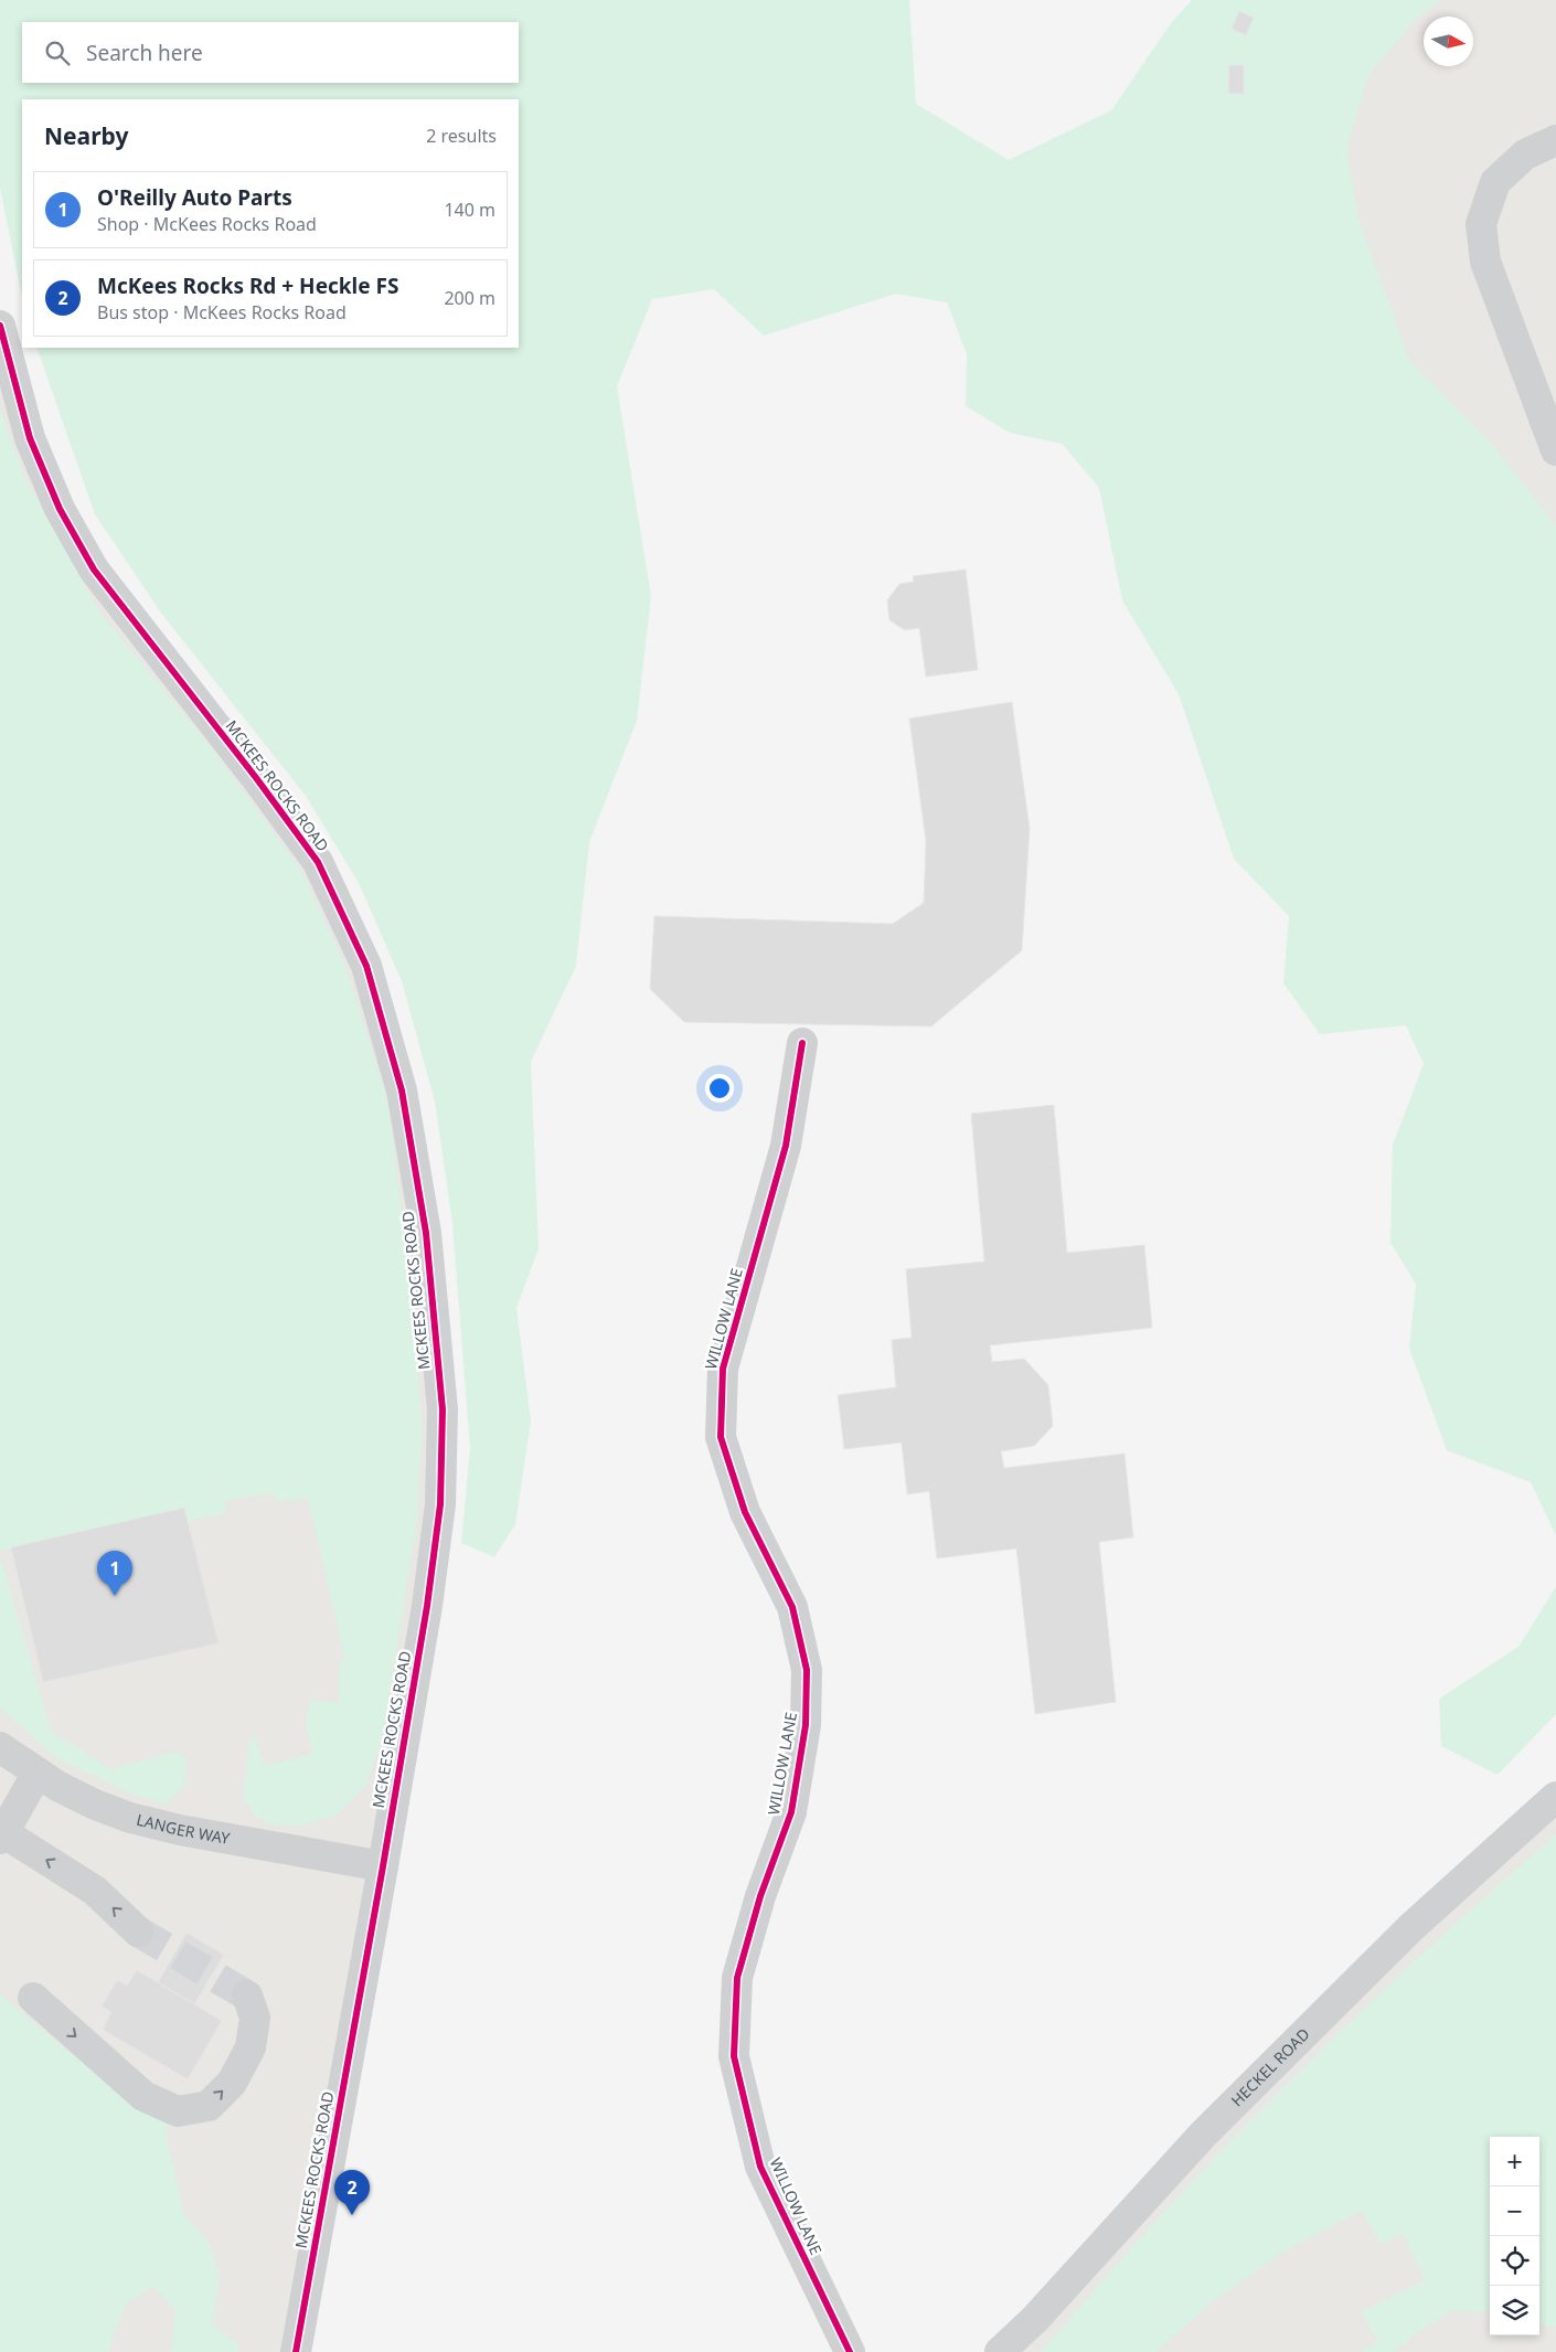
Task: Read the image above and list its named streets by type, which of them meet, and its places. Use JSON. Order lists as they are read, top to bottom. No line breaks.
{"streets":{"street":["MCKEES ROCKS ROAD","WILLOW LANE","LANGER WAY","HECKEL ROAD"]},"crossings":[["MCKEES ROCKS ROAD","LANGER WAY"]],"north":"right","page":{"search":"Search here","heading":["Nearby","2 results"],"list":[{"mark":"1","name":"O'Reilly Auto Parts","note":"Shop · McKees Rocks Road","value":"140 m"},{"mark":"2","name":"McKees Rocks Rd + Heckle FS","note":"Bus stop · McKees Rocks Road","value":"200 m"}],"pins":["1","2"],"map_buttons":["+","−"]}}
